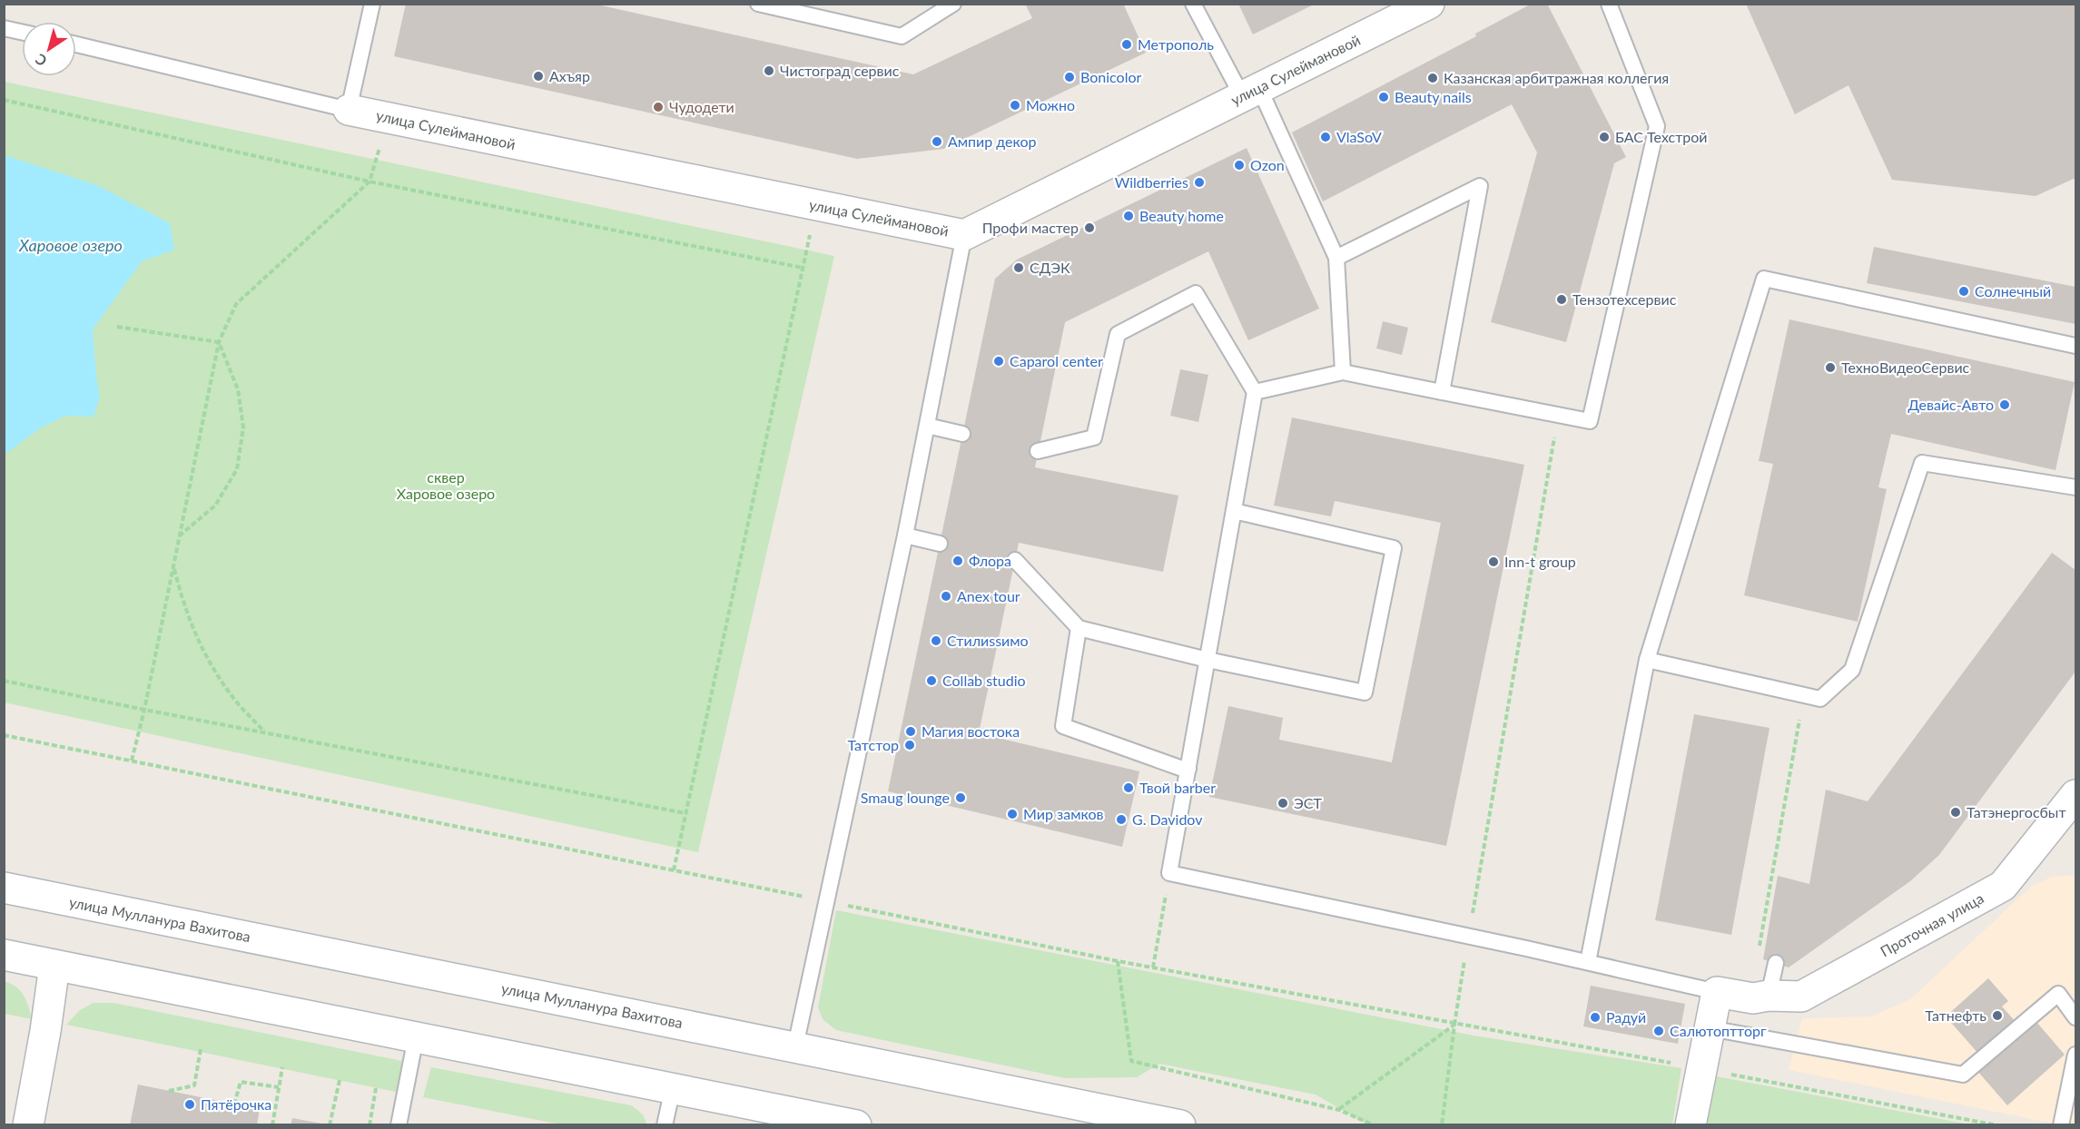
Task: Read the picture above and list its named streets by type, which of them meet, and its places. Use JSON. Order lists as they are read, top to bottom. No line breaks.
{"streets":{"main road":["улица Сулеймановой","улица Мулланура Вахитова","Проточная улица"]},"water":["Харовое озеро"],"parks":["сквер Харовое озеро"],"places":["Метрополь","Чистоград сервис","Ахъяр","Bonicolor","Казанская арбитражная коллегия","Beauty nails","Можно","Чудодети","VlaSoV","БАС Техстрой","Ампир декор","Ozon","Wildberries","Beauty home","Профи мастер","СДЭК","Солнечный","Тензотехсервис","Caparol center","ТехноВидеоСервис","Девайс-Авто","Флора","Inn-t group","Anex tour","Стилиssимо","Collab studio","Магия востока","Татстор","Твой barber","Smaug lounge","ЭСТ","Татэнергосбыт","Мир замков","G. Davidov","Татнефть","Радуй","Салютоптторг","Пятёрочка"],"north":"bottom left"}
